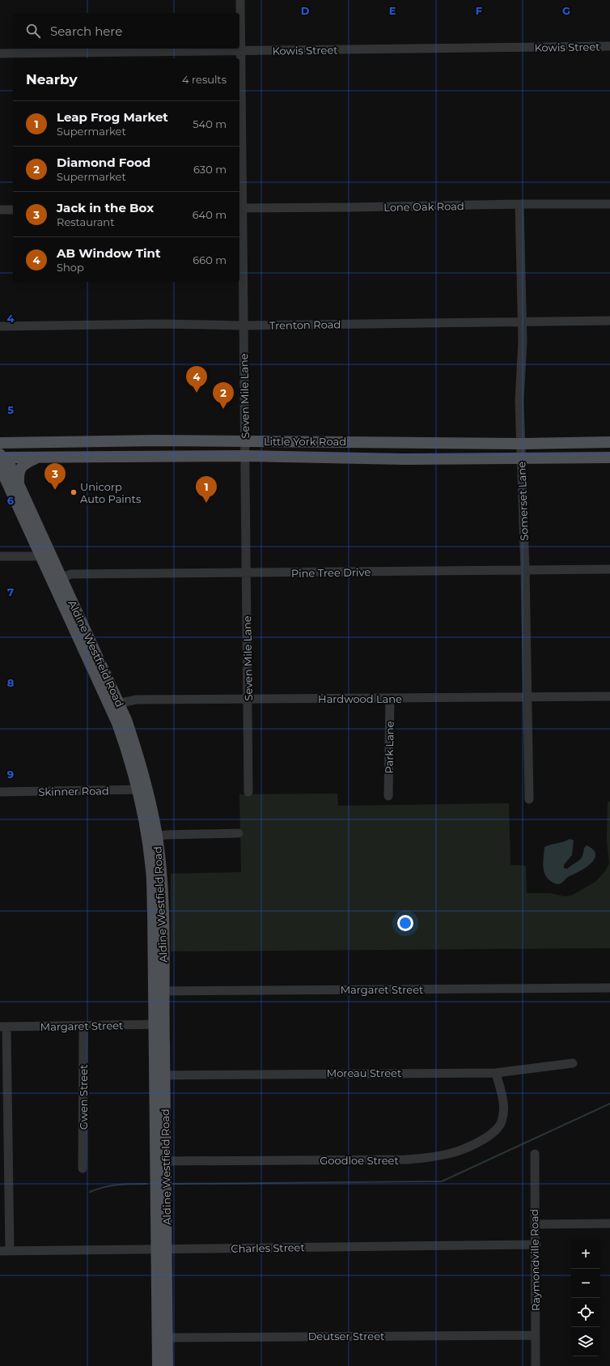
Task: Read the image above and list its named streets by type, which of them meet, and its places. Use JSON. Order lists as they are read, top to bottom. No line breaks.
{"streets":{"main road":["Little York Road","Aldine Westfield Road"],"street":["Kowis Street","Lone Oak Road","Trenton Road","Seven Mile Lane","Somerset Lane","Pine Tree Drive","Hardwood Lane","Park Lane","Skinner Road","Margaret Street","Moreau Street","Gwen Street","Goodloe Street","Charles Street","Raymondville Road","Deutser Street"]},"crossings":[["Kowis Street","Seven Mile Lane"],["Lone Oak Road","Seven Mile Lane"],["Lone Oak Road","Somerset Lane"],["Trenton Road","Seven Mile Lane"],["Trenton Road","Somerset Lane"],["Seven Mile Lane","Little York Road"],["Seven Mile Lane","Pine Tree Drive"],["Seven Mile Lane","Hardwood Lane"],["Little York Road","Somerset Lane"],["Little York Road","Aldine Westfield Road"],["Somerset Lane","Pine Tree Drive"],["Somerset Lane","Hardwood Lane"],["Pine Tree Drive","Aldine Westfield Road"],["Aldine Westfield Road","Hardwood Lane"],["Aldine Westfield Road","Skinner Road"],["Aldine Westfield Road","Margaret Street"],["Aldine Westfield Road","Moreau Street"],["Aldine Westfield Road","Goodloe Street"],["Aldine Westfield Road","Charles Street"],["Aldine Westfield Road","Deutser Street"],["Hardwood Lane","Park Lane"],["Margaret Street","Gwen Street"],["Moreau Street","Goodloe Street"],["Charles Street","Raymondville Road"],["Raymondville Road","Deutser Street"]],"places":["Unicorp Auto Paints"],"page":{"search":"Search here","heading":["Nearby","4 results"],"list":[{"mark":"1","name":"Leap Frog Market","note":"Supermarket","value":"540 m"},{"mark":"2","name":"Diamond Food","note":"Supermarket","value":"630 m"},{"mark":"3","name":"Jack in the Box","note":"Restaurant","value":"640 m"},{"mark":"4","name":"AB Window Tint","note":"Shop","value":"660 m"}],"pins":["4","2","3","1"],"map_buttons":["+","−"]},"grid":{"columns":["D","E","F","G"],"rows":["4","5","6","7","8","9"]}}
